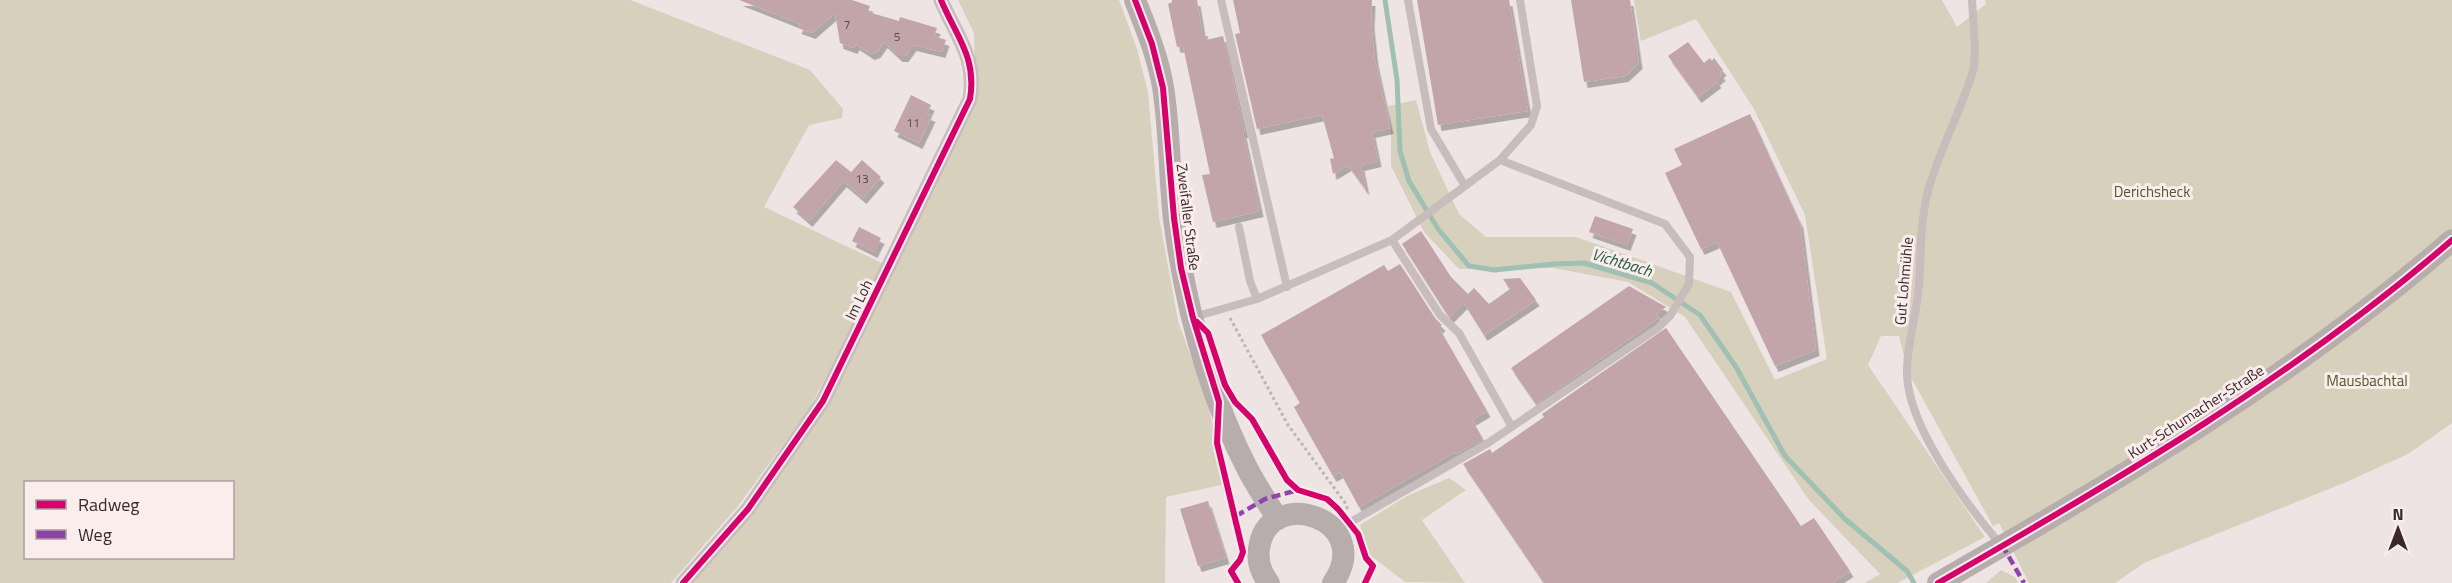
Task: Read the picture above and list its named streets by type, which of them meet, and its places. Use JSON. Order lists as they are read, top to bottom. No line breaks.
{"streets":{"main road":["Zweifaller Straße","Kurt-Schumacher-Straße"],"street":["Im Loh"],"lane":["Gut Lohmühle"]},"crossings":[["Gut Lohmühle","Kurt-Schumacher-Straße"]],"water":["Vichtbach"],"parks":["Derichsheck","Mausbachtal"],"house_numbers":["7","5","11","13"],"legend":["Radweg","Weg"],"north":"top"}
